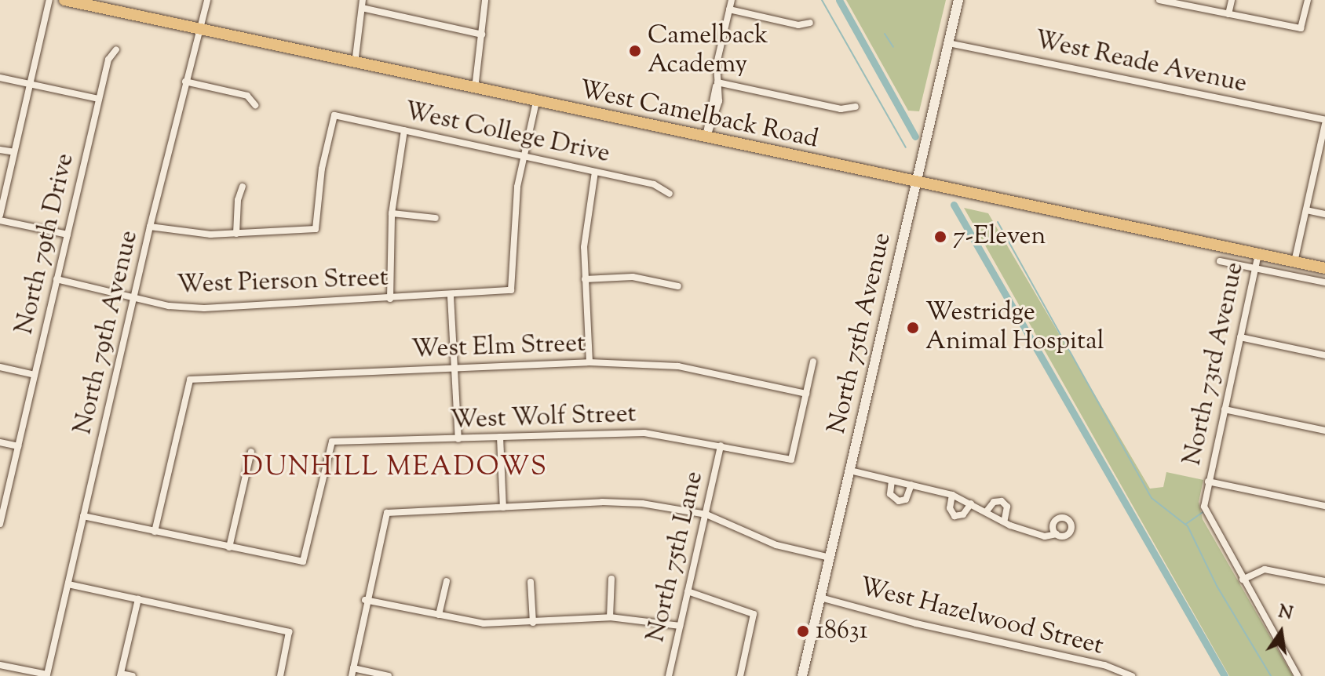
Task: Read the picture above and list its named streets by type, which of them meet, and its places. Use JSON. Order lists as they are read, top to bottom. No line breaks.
{"streets":{"main road":["West Camelback Road","North 75th Avenue"],"street":["West Reade Avenue","West College Drive","North 79th Drive","West Pierson Street","North 79th Avenue","West Elm Street","North 73rd Avenue","West Wolf Street","North 75th Lane","West Hazelwood Street"]},"crossings":[["West Reade Avenue","North 75th Avenue"],["West Camelback Road","North 79th Avenue"],["West Camelback Road","North 75th Avenue"],["West Camelback Road","North 73rd Avenue"],["West College Drive","West Pierson Street"],["North 79th Drive","West Pierson Street"],["West Pierson Street","North 79th Avenue"],["North 75th Avenue","West Hazelwood Street"],["West Elm Street","West Wolf Street"],["West Wolf Street","North 75th Lane"]],"districts":["DUNHILL MEADOWS"],"places":["Camelback Academy","7-Eleven","Westridge Animal Hospital","18631"],"north":"top"}
